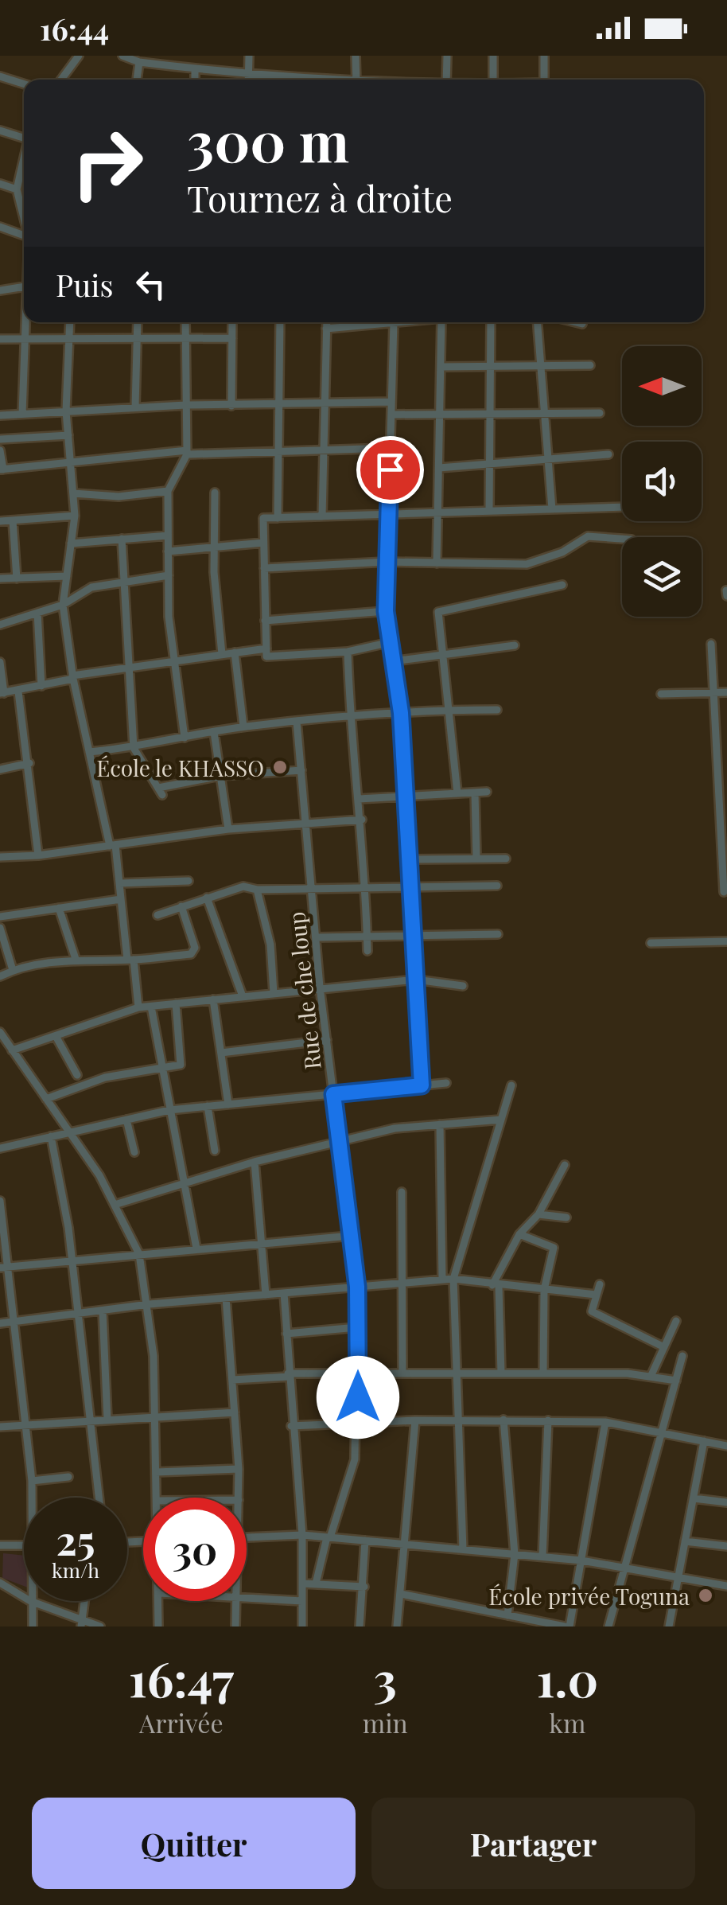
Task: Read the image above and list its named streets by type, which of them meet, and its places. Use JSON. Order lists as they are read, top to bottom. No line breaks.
{"streets":{"street":["Rue de che loup"]},"places":["École le KHASSO","École privée Toguna"],"north":"left","page":{"status":"16:44","turn":["300 m","Tournez à droite"],"then":"Puis","speed":"25 km/h","limit":"30","eta":["16:47","Arrivée","3","min","1.0","km"],"buttons":["Quitter","Partager"]}}
